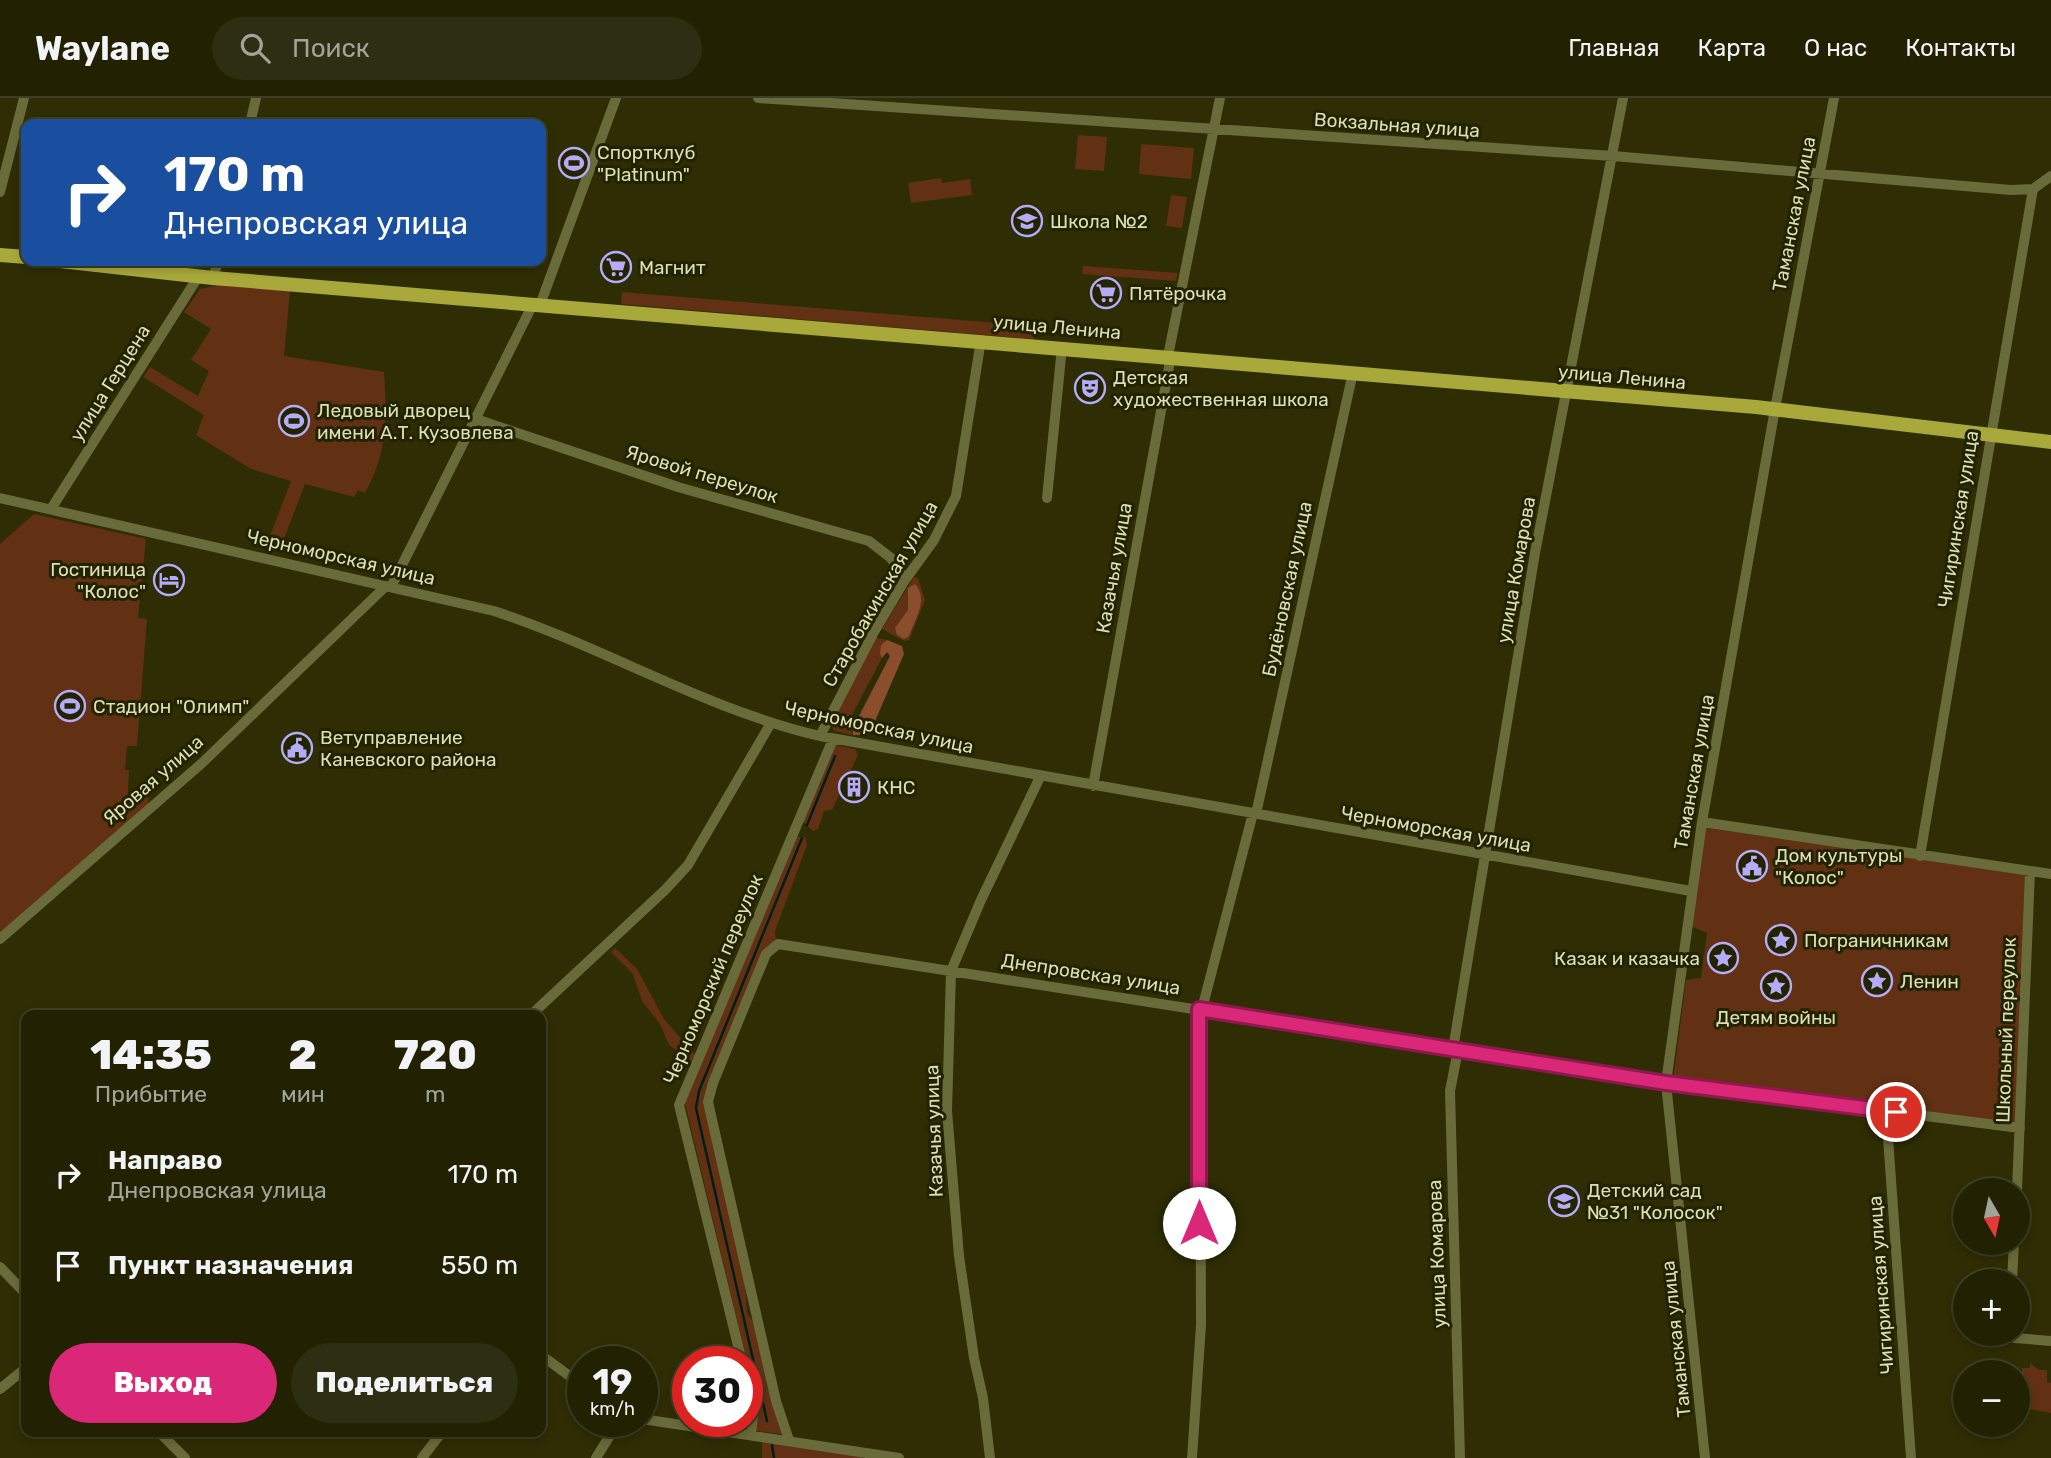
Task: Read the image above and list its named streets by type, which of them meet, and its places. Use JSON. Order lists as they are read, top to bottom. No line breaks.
{"streets":{"main road":["улица Ленина"],"street":["Вокзальная улица","Таманская улица","улица Герцена","Яровой переулок","Чигиринская улица","Черноморская улица","Казачья улица","улица Комарова","Будёновская улица","Старобакинская улица","Яровая улица","Днепровская улица","Черноморский переулок","Школьный переулок"]},"crossings":[["Вокзальная улица","Таманская улица"],["Вокзальная улица","Чигиринская улица"],["Вокзальная улица","Казачья улица"],["Вокзальная улица","улица Комарова"],["Таманская улица","улица Ленина"],["Таманская улица","Черноморская улица"],["Таманская улица","Днепровская улица"],["улица Ленина","улица Герцена"],["улица Ленина","Чигиринская улица"],["улица Ленина","Казачья улица"],["улица Ленина","улица Комарова"],["улица Ленина","Будёновская улица"],["улица Ленина","Старобакинская улица"],["улица Ленина","Яровая улица"],["улица Герцена","Черноморская улица"],["Яровой переулок","Старобакинская улица"],["Яровой переулок","Яровая улица"],["Чигиринская улица","Днепровская улица"],["Черноморская улица","Казачья улица"],["Черноморская улица","улица Комарова"],["Черноморская улица","Будёновская улица"],["Черноморская улица","Старобакинская улица"],["Черноморская улица","Яровая улица"],["Черноморская улица","Черноморский переулок"],["Казачья улица","Днепровская улица"],["улица Комарова","Днепровская улица"],["Будёновская улица","Днепровская улица"],["Днепровская улица","Школьный переулок"]],"places":{"sports":["Спортклуб \"Platinum\"","Ледовый дворец имени А.Т. Кузовлева","Стадион \"Олимп\""],"school or university":["Школа №2","Детский сад №31 \"Колосок\""],"supermarket":["Магнит","Пятёрочка"],"theatre":["Детская художественная школа"],"hotel":["Гостиница \"Колос\""],"public building":["Ветуправление Каневского района","Дом культуры \"Колос\""],"building":["КНС"],"place":["Пограничникам","Казак и казачка","Ленин","Детям войны"]},"north":"bottom","page":{"header":"Waylane","search":"Поиск","nav":["Главная","Карта","О нас","Контакты"],"turn":["170 m","Днепровская улица"],"eta":["14:35","Прибытие","2","мин","720","m"],"list":[{"name":"Направо","note":"Днепровская улица","value":"170 m"},{"name":"Пункт назначения","value":"550 m"}],"map_buttons":["+","−"],"buttons":["Выход","Поделиться"],"speed":"19 km/h","limit":"30"}}
